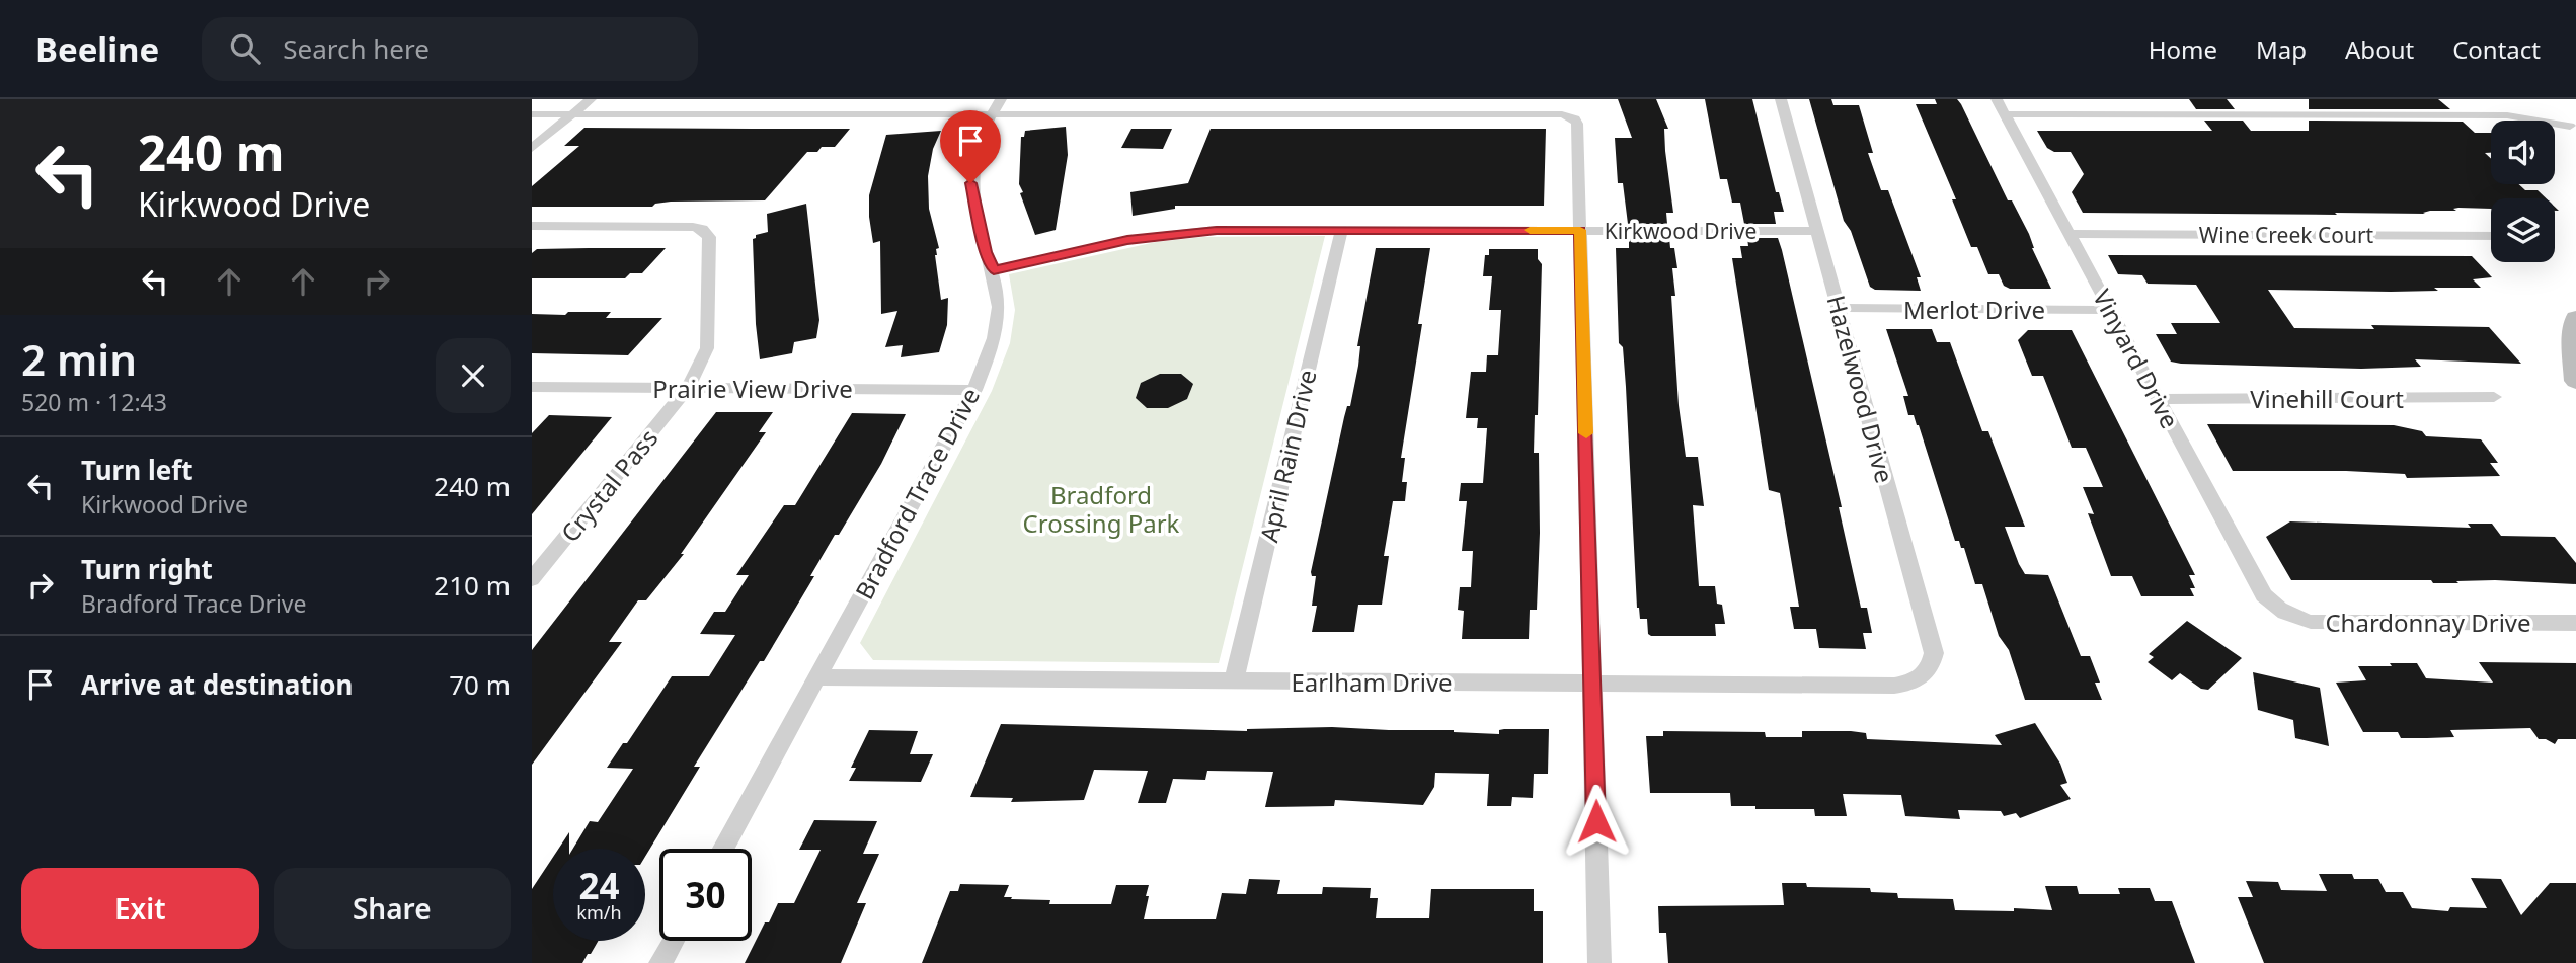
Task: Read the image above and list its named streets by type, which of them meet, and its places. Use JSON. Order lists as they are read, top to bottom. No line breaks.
{"streets":{"street":["Kirkwood Drive","Wine Creek Court","Merlot Drive","Vinyard Drive","Prairie View Drive","Hazelwood Drive","Vinehill Court","April Rain Drive","Crystal Pass","Bradford Trace Drive","Chardonnay Drive","Earlham Drive"]},"crossings":[["Kirkwood Drive","Hazelwood Drive"],["Kirkwood Drive","April Rain Drive"],["Kirkwood Drive","Bradford Trace Drive"],["Wine Creek Court","Vinyard Drive"],["Merlot Drive","Vinyard Drive"],["Merlot Drive","Hazelwood Drive"],["Vinyard Drive","Vinehill Court"],["Vinyard Drive","Chardonnay Drive"],["Prairie View Drive","Crystal Pass"],["Prairie View Drive","Bradford Trace Drive"],["Hazelwood Drive","Earlham Drive"],["April Rain Drive","Earlham Drive"],["Bradford Trace Drive","Earlham Drive"]],"parks":["Bradford Crossing Park"],"page":{"header":"Beeline","search":"Search here","nav":["Home","Map","About","Contact"],"turn":["240 m","Kirkwood Drive"],"heading":["2 min","520 m · 12:43"],"list":[{"name":"Turn left","note":"Kirkwood Drive","value":"240 m"},{"name":"Turn right","note":"Bradford Trace Drive","value":"210 m"},{"name":"Arrive at destination","value":"70 m"}],"speed":"24 km/h","limit":"30","buttons":["Exit","Share"]}}
